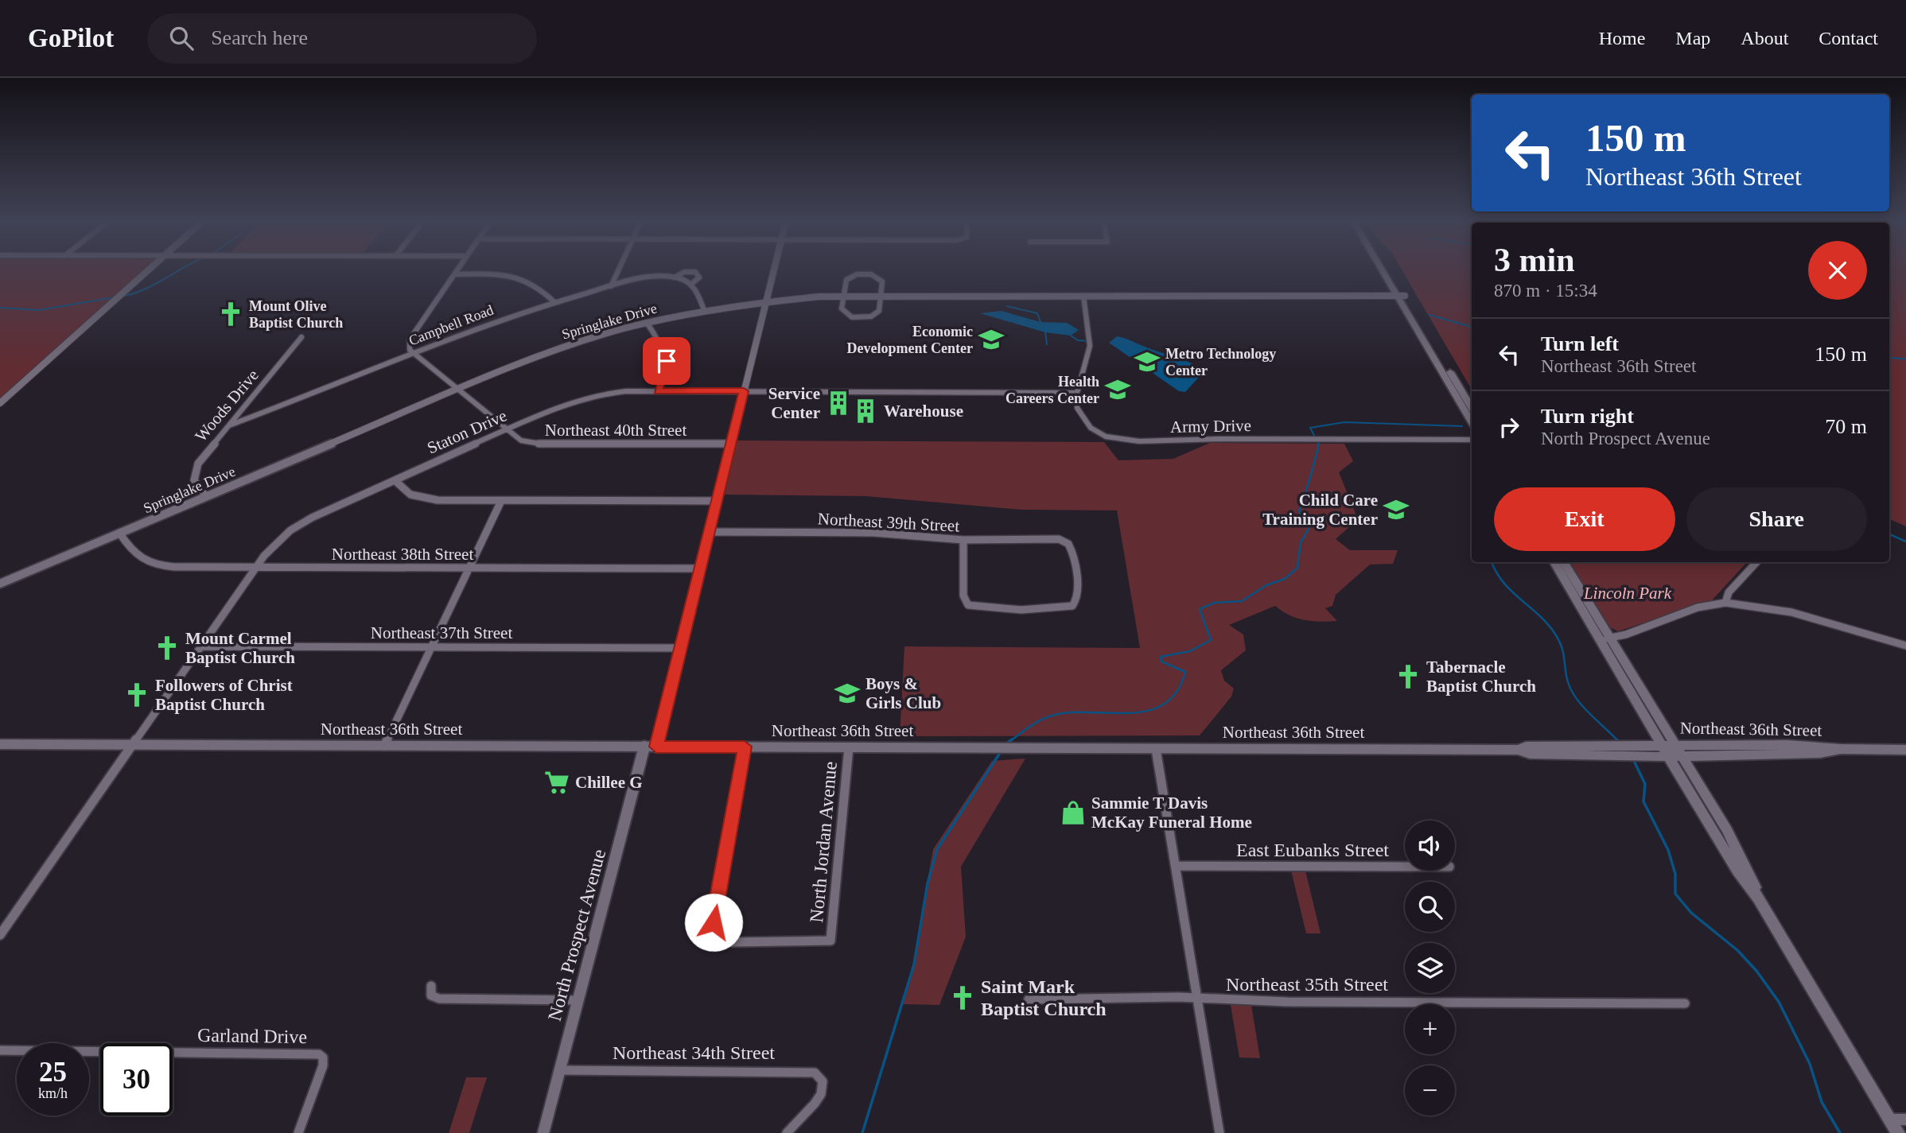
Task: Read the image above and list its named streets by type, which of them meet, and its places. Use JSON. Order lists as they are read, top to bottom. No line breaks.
{"streets":{"main road":["Northeast 36th Street"],"street":["Springlake Drive","Campbell Road","Woods Drive","Army Drive","Northeast 40th Street","Staton Drive","Northeast 39th Street","Northeast 38th Street","Northeast 37th Street","North Jordan Avenue","East Eubanks Street","North Prospect Avenue","Northeast 35th Street","Garland Drive","Northeast 34th Street"]},"crossings":[["Springlake Drive","Woods Drive"],["Springlake Drive","Northeast 40th Street"],["Springlake Drive","Northeast 38th Street"],["Campbell Road","Woods Drive"],["Campbell Road","Northeast 40th Street"],["Northeast 40th Street","Staton Drive"],["Staton Drive","Northeast 38th Street"],["Staton Drive","Northeast 37th Street"],["Staton Drive","Northeast 36th Street"],["Northeast 36th Street","North Jordan Avenue"],["Northeast 36th Street","North Prospect Avenue"],["North Prospect Avenue","Northeast 34th Street"]],"parks":["Lincoln Park"],"places":{"church":["Mount Olive Baptist Church","Mount Carmel Baptist Church","Tabernacle Baptist Church","Followers of Christ Baptist Church","Saint Mark Baptist Church"],"school or university":["Economic Development Center","Metro Technology Center","Health Careers Center","Child Care Training Center","Boys & Girls Club"],"building":["Service Center","Warehouse"],"supermarket":["Chillee G"],"shop":["Sammie T Davis McKay Funeral Home"]},"page":{"header":"GoPilot","search":"Search here","nav":["Home","Map","About","Contact"],"turn":["150 m","Northeast 36th Street"],"heading":["3 min","870 m · 15:34"],"list":[{"name":"Turn left","note":"Northeast 36th Street","value":"150 m"},{"name":"Turn right","note":"North Prospect Avenue","value":"70 m"}],"buttons":["Exit","Share"],"map_buttons":["+","−"],"speed":"25 km/h","limit":"30"}}
